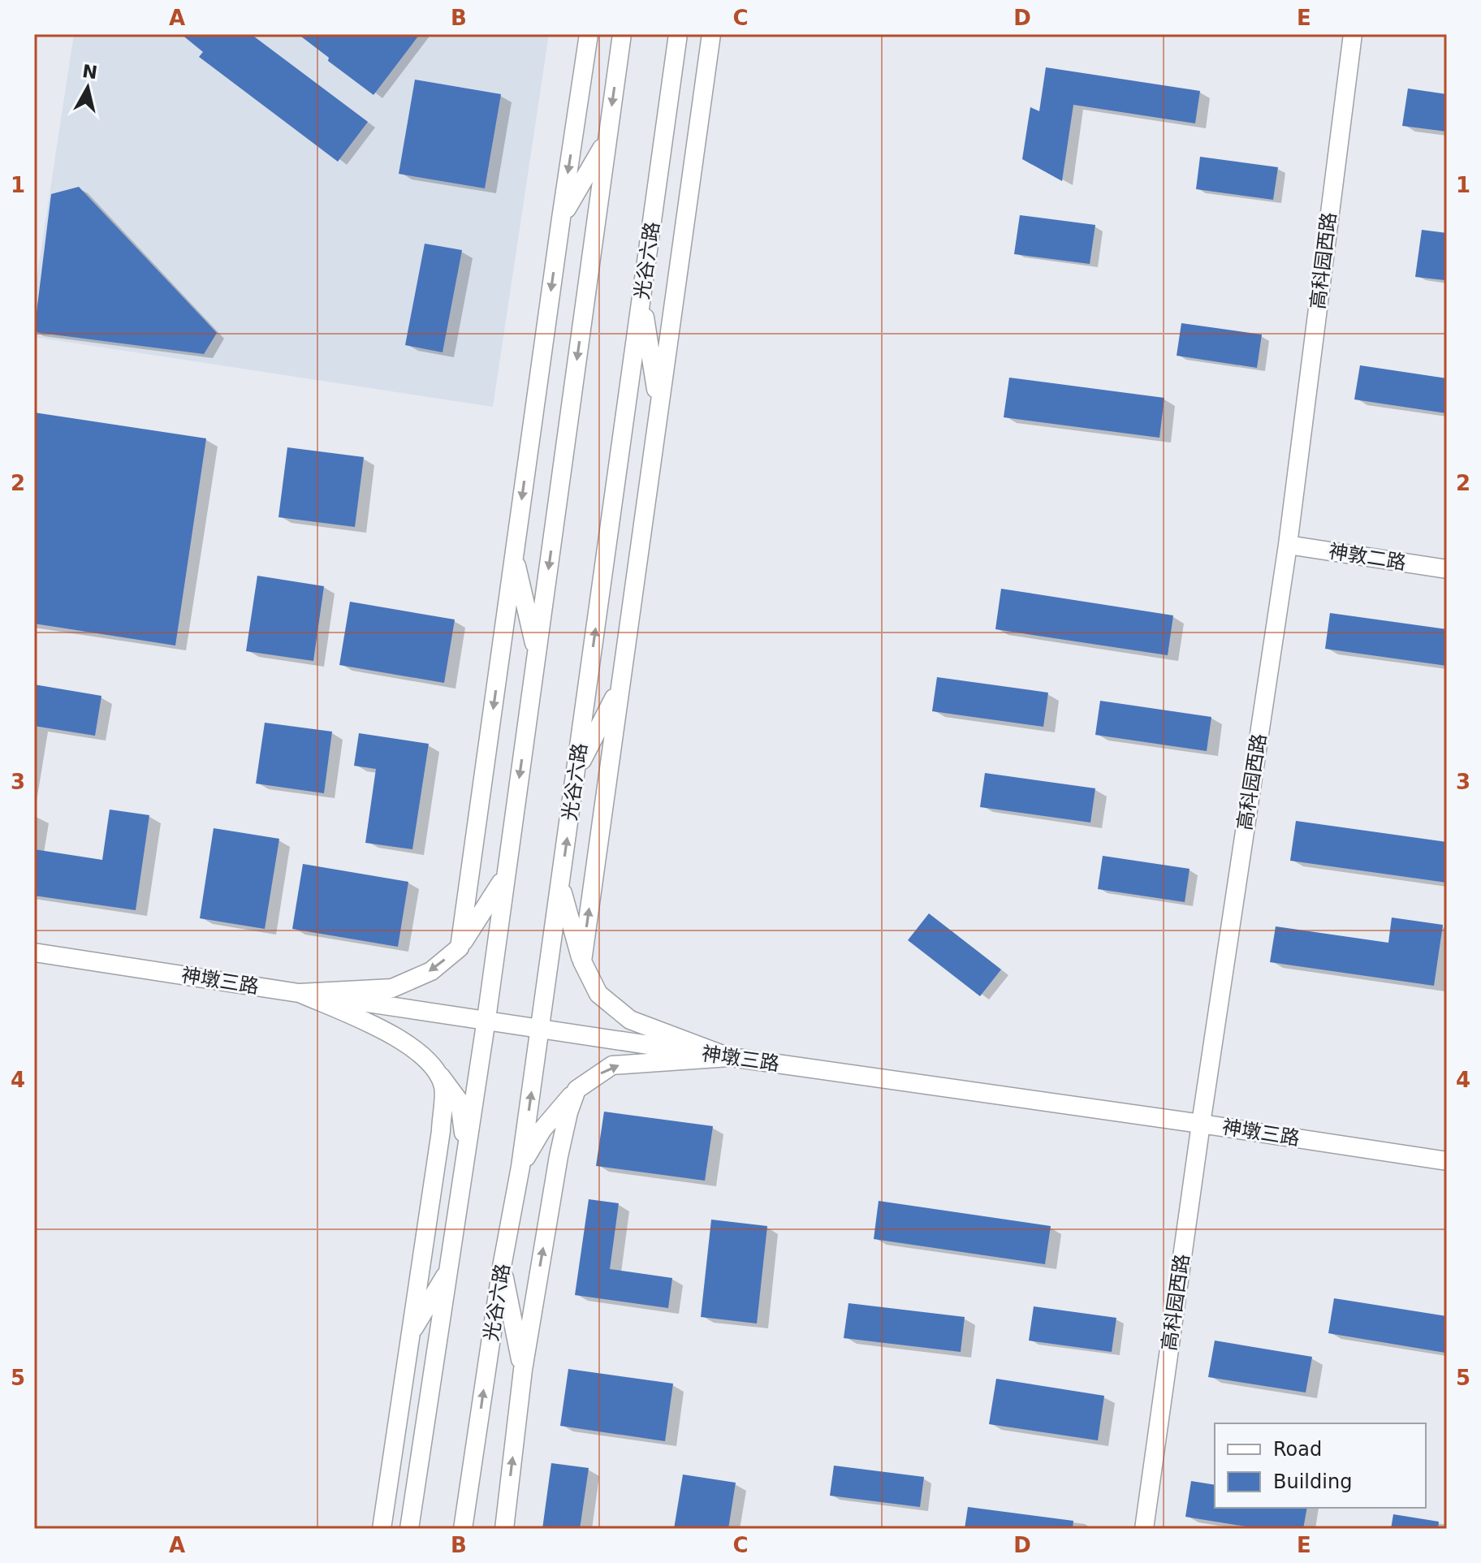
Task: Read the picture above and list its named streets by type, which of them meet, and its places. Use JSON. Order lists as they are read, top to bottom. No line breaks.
{"streets":{"street":["光谷六路","高科园西路","神敦二路","神墩三路"]},"crossings":[["光谷六路","神墩三路"],["高科园西路","神敦二路"],["高科园西路","神墩三路"]],"legend":["Road","Building"],"north":"top","grid":{"columns":["A","B","C","D","E"],"rows":["1","2","3","4","5"]}}
